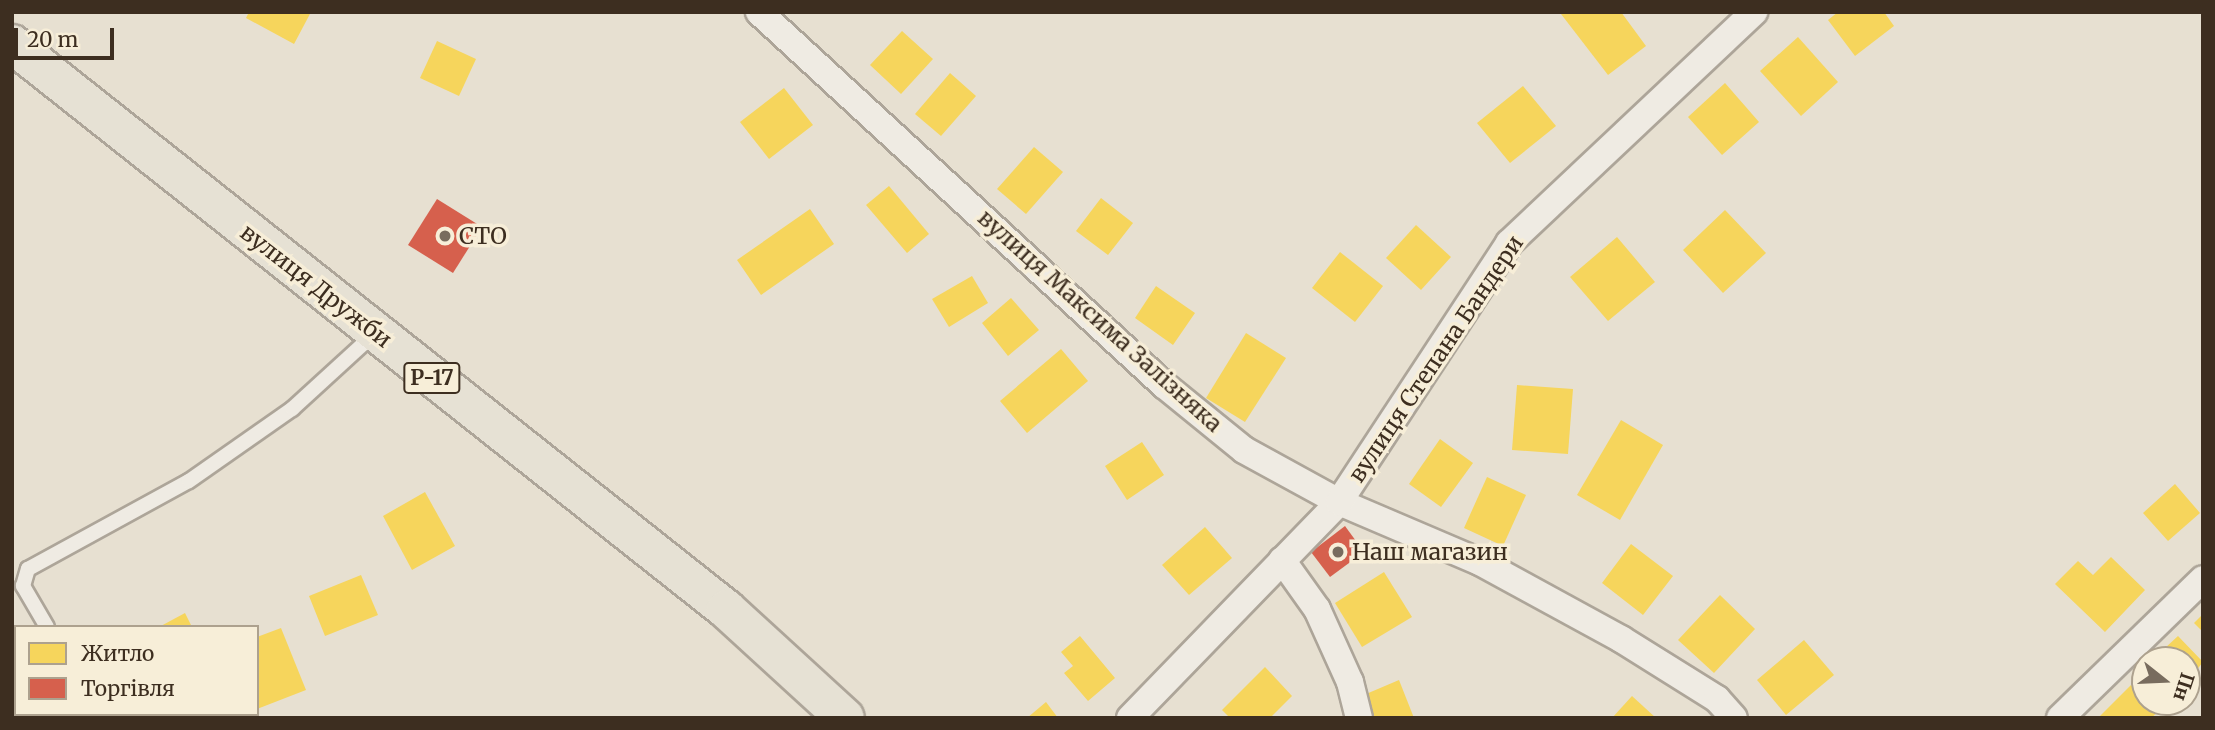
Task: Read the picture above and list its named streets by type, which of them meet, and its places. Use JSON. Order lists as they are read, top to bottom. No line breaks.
{"streets":{"main road":["вулиця Дружби","Р-17"],"street":["вулиця Максима Залізняка","вулиця Степана Бандери"]},"crossings":[["вулиця Максима Залізняка","вулиця Степана Бандери"]],"places":["СТО","Наш магазин"],"legend":["Житло","Торгівля"],"scale_bar":"20 m","north":"right"}
